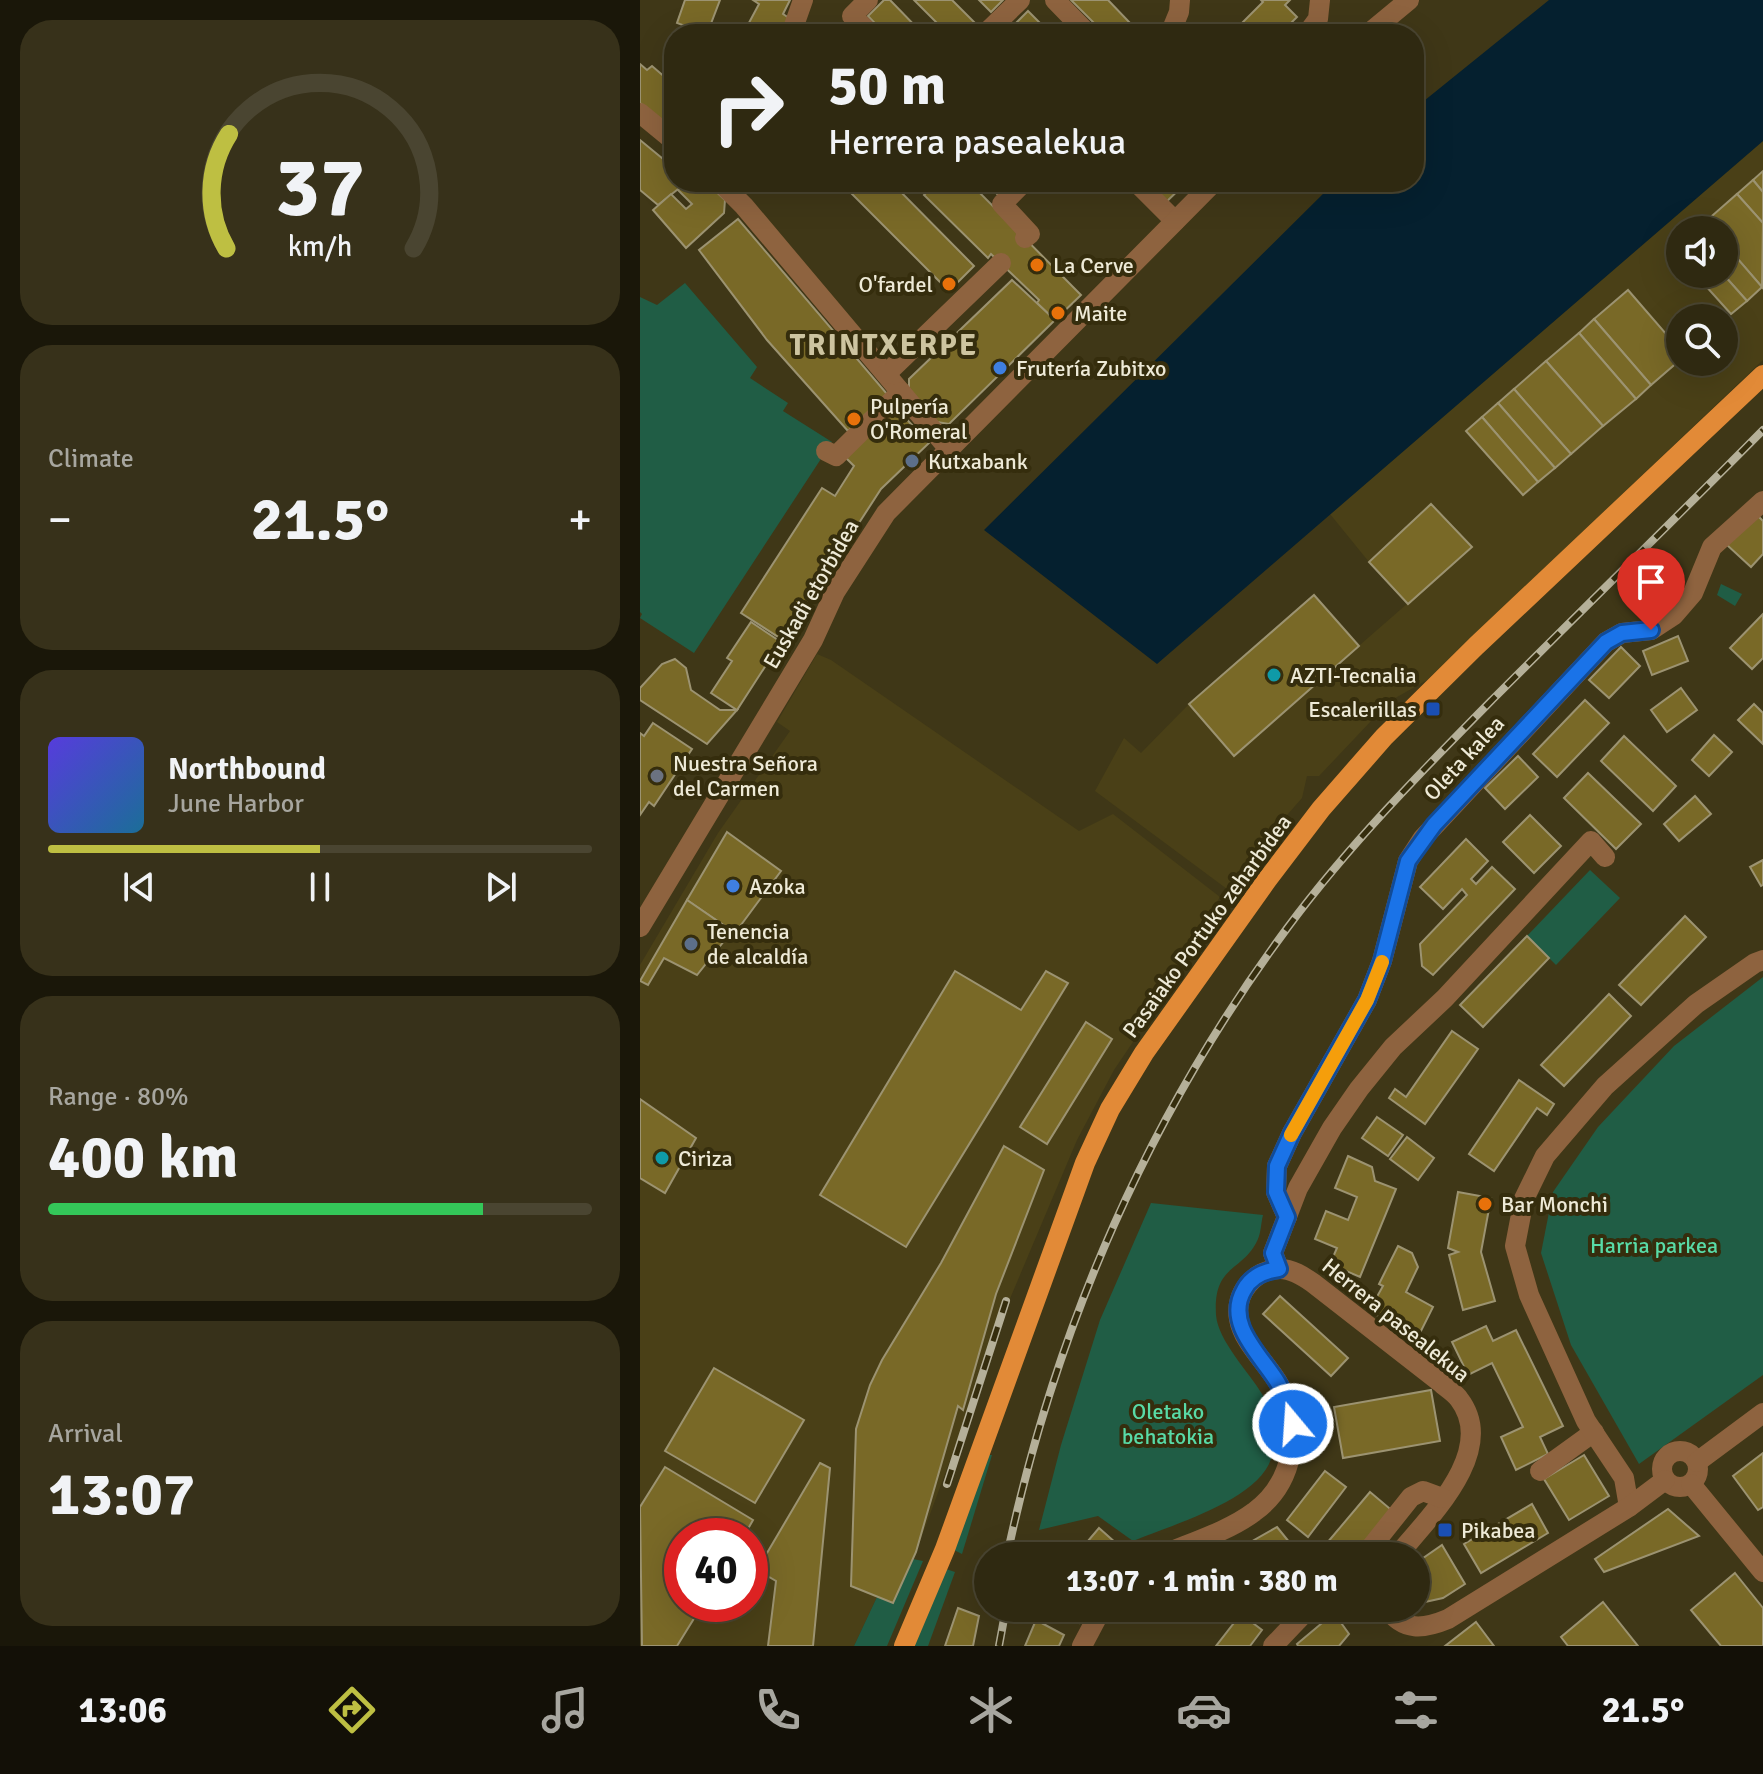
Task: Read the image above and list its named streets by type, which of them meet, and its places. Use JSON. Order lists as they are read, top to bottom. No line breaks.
{"streets":{"main road":["Pasaiako Portuko zeharbidea"],"street":["Euskadi etorbidea","Oleta kalea","Herrera pasealekua"]},"districts":["TRINTXERPE"],"parks":["Harria parkea","Oletako behatokia"],"places":{"other":["La Cerve","O'fardel","Maite","Frutería Zubitxo","Pulpería O'Romeral","Kutxabank","AZTI-Tecnalia","Nuestra Señora del Carmen","Azoka","Tenencia de alcaldía","Ciriza","Bar Monchi"],"transit":["Escalerillas","Pikabea"]},"page":{"turn":["50 m","Herrera pasealekua"],"tile":["Climate",["Range · 80%","400 km"],["Arrival","13:07"]],"heat":["−","21.5°","+"],"song":["Northbound","June Harbor"],"limit":"40","trip":"13:07 · 1 min · 380 m","tabs":["13:06","21.5°"],"gauge":["37","km/h"]}}
